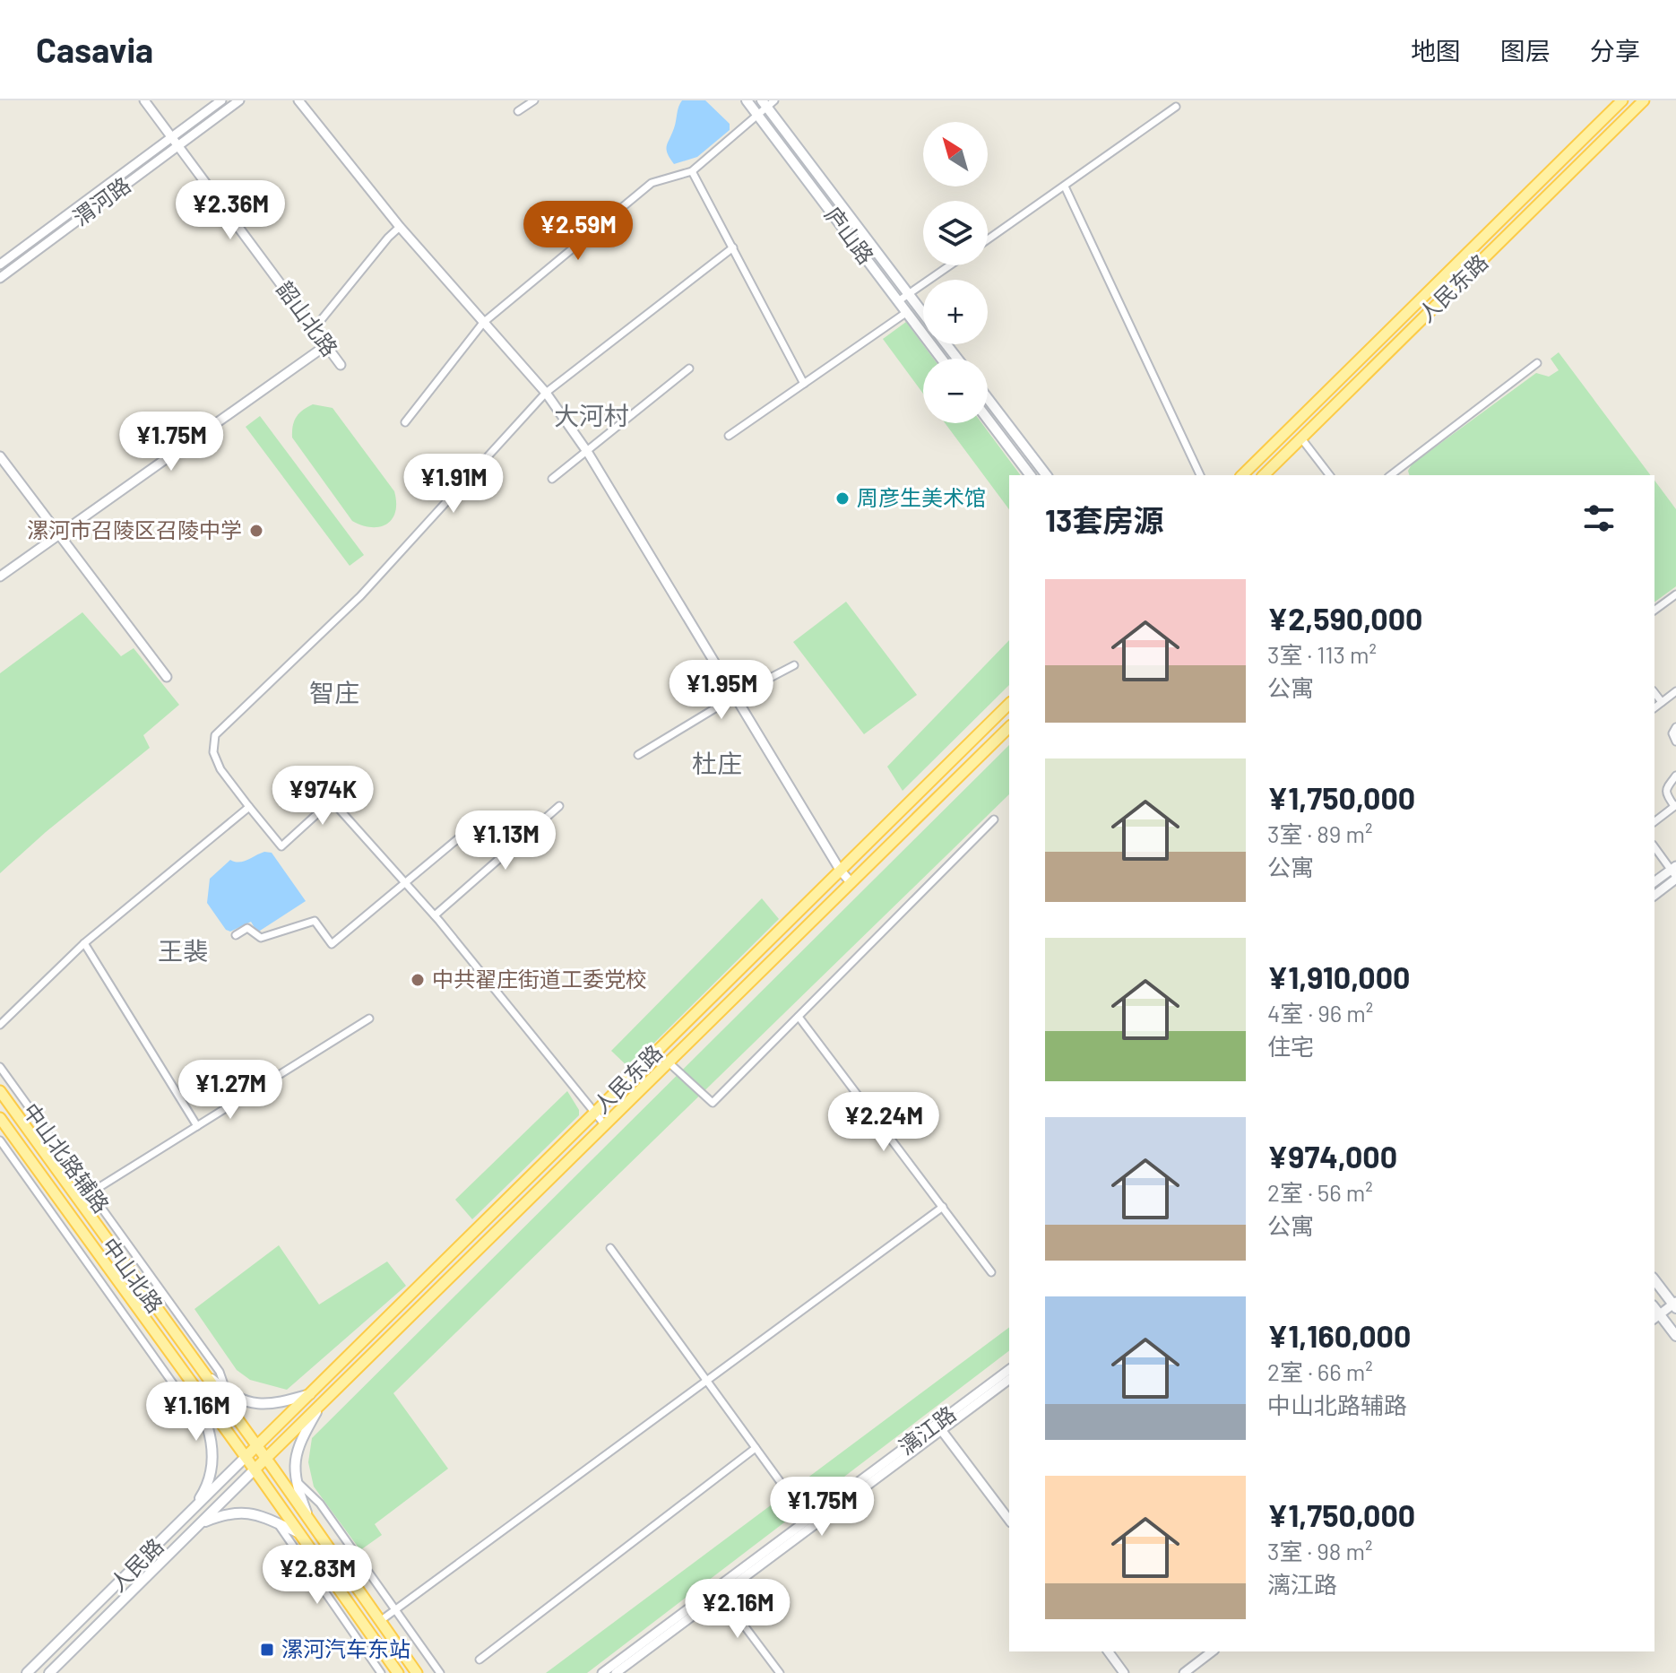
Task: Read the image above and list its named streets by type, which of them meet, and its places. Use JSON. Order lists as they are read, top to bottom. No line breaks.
{"streets":{"main road":["庐山路","人民东路","中山北路","人民路"],"street":["渭河路","韶山北路","中山北路辅路","漓江路"]},"crossings":[["渭河路","韶山北路"],["人民东路","中山北路"],["人民东路","人民路"],["中山北路","人民路"]],"districts":["大河村","智庄","杜庄","王裴"],"places":{"other":["周彦生美术馆","漯河市召陵区召陵中学","中共翟庄街道工委党校"],"transit":["漯河汽车东站"]},"north":"top left","page":{"header":"Casavia","nav":["地图","图层","分享"],"map_buttons":["+","−"],"price":["¥2.36M","¥2.59M","¥1.75M","¥1.91M","¥1.95M","¥974K","¥1.13M","¥1.27M","¥2.24M","¥1.16M","¥1.75M","¥2.83M","¥2.16M"],"heading":"13套房源","list":[{"name":"¥2,590,000","note":"3室 · 113 m² · 公寓"},{"name":"¥1,750,000","note":"3室 · 89 m² · 公寓"},{"name":"¥1,910,000","note":"4室 · 96 m² · 住宅"},{"name":"¥974,000","note":"2室 · 56 m² · 公寓"},{"name":"¥1,160,000","note":"2室 · 66 m² · 中山北路辅路"},{"name":"¥1,750,000","note":"3室 · 98 m² · 漓江路"}]}}
